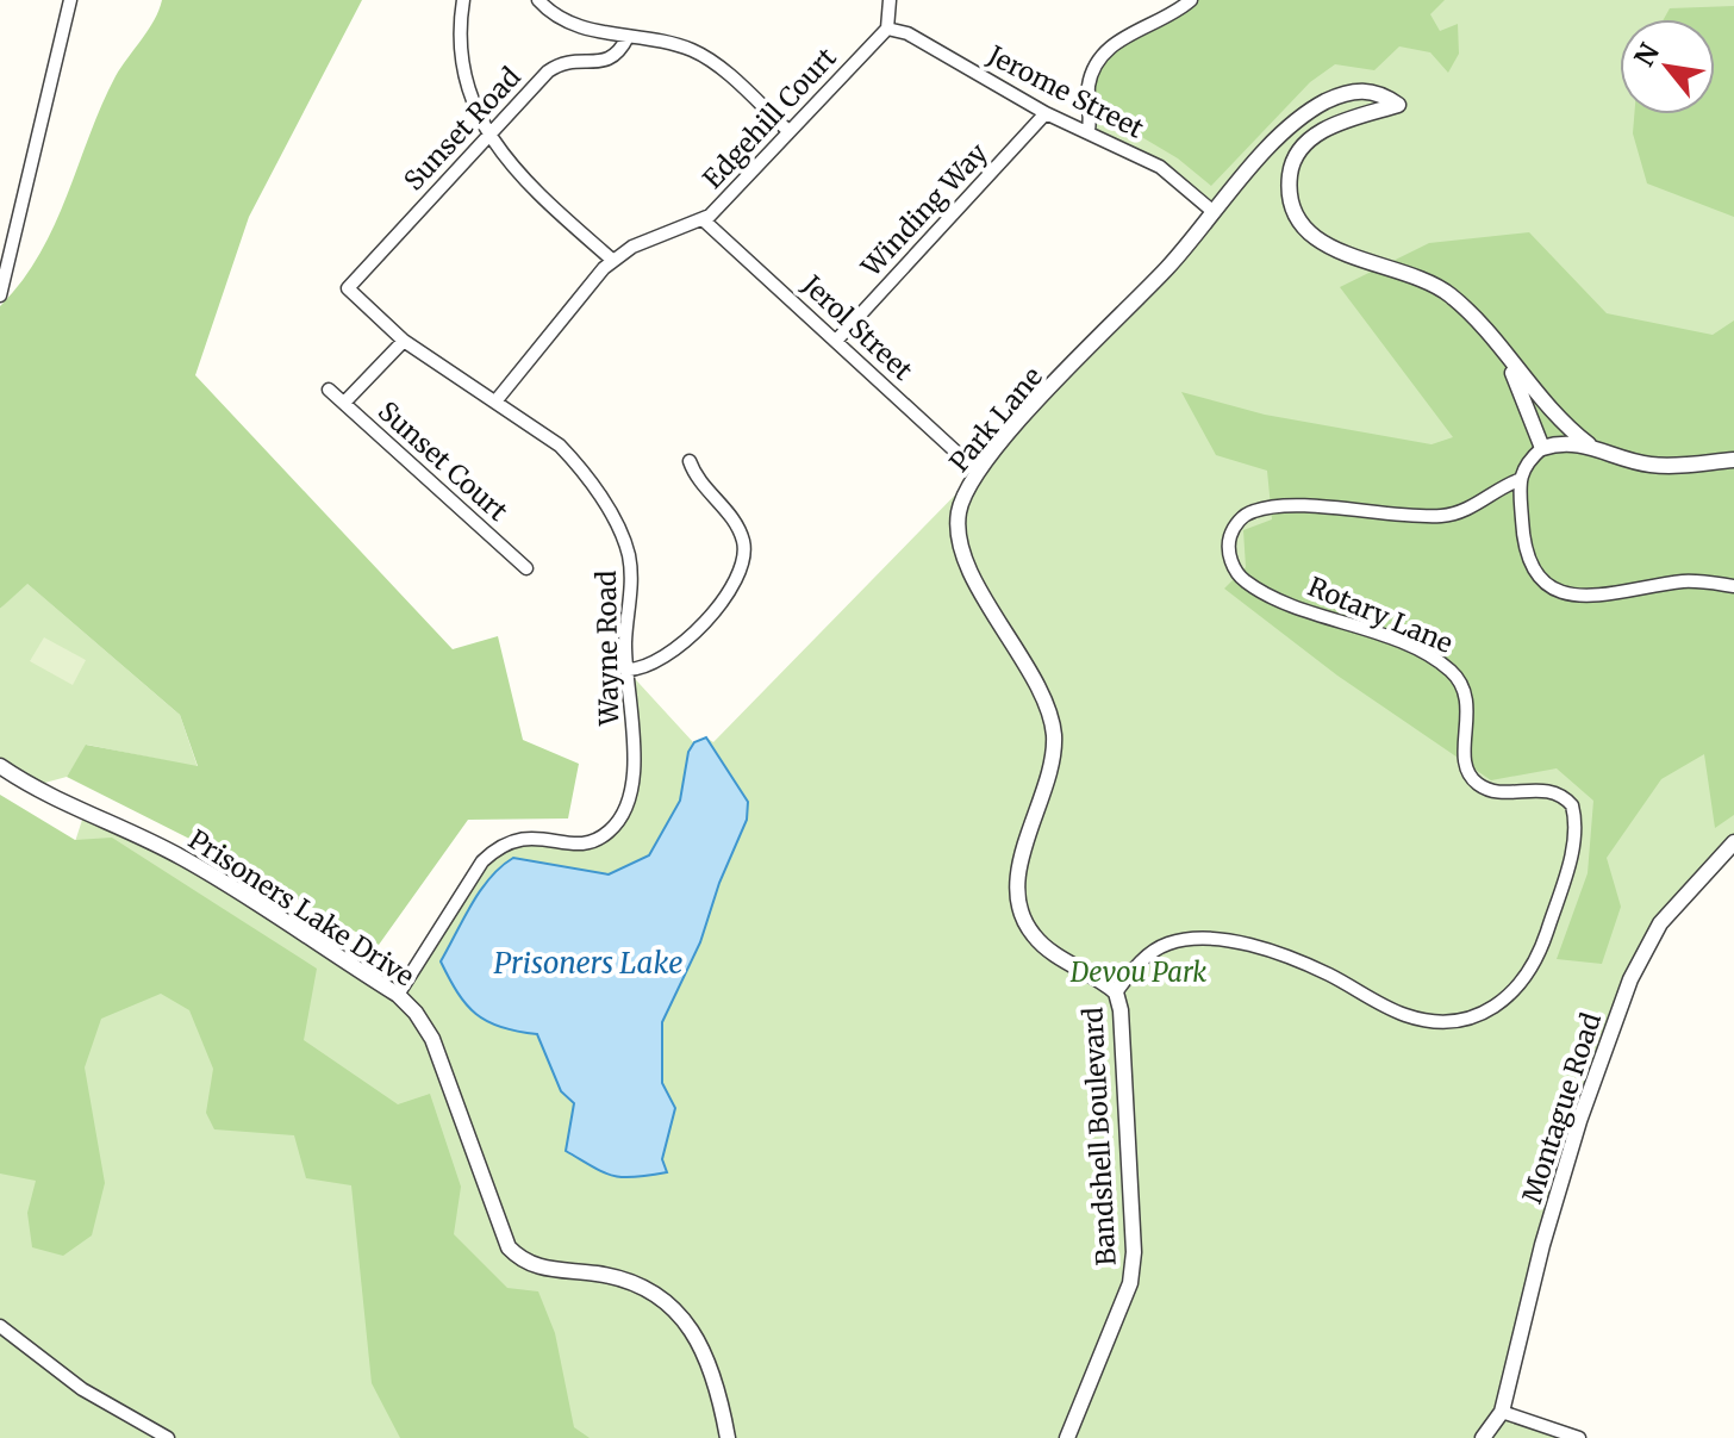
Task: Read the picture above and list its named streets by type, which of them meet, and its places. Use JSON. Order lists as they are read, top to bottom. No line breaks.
{"streets":{"street":["Jerome Street","Edgehill Court","Sunset Road","Winding Way","Jerol Street","Park Lane","Sunset Court","Rotary Lane","Wayne Road","Prisoners Lake Drive","Montague Road","Bandshell Boulevard"]},"crossings":[["Jerome Street","Edgehill Court"],["Jerome Street","Winding Way"],["Jerome Street","Park Lane"],["Edgehill Court","Jerol Street"],["Edgehill Court","Wayne Road"],["Sunset Road","Wayne Road"],["Winding Way","Jerol Street"],["Jerol Street","Park Lane"],["Park Lane","Rotary Lane"],["Park Lane","Bandshell Boulevard"],["Rotary Lane","Bandshell Boulevard"],["Wayne Road","Prisoners Lake Drive"]],"water":["Prisoners Lake"],"parks":["Devou Park"],"north":"top left"}
